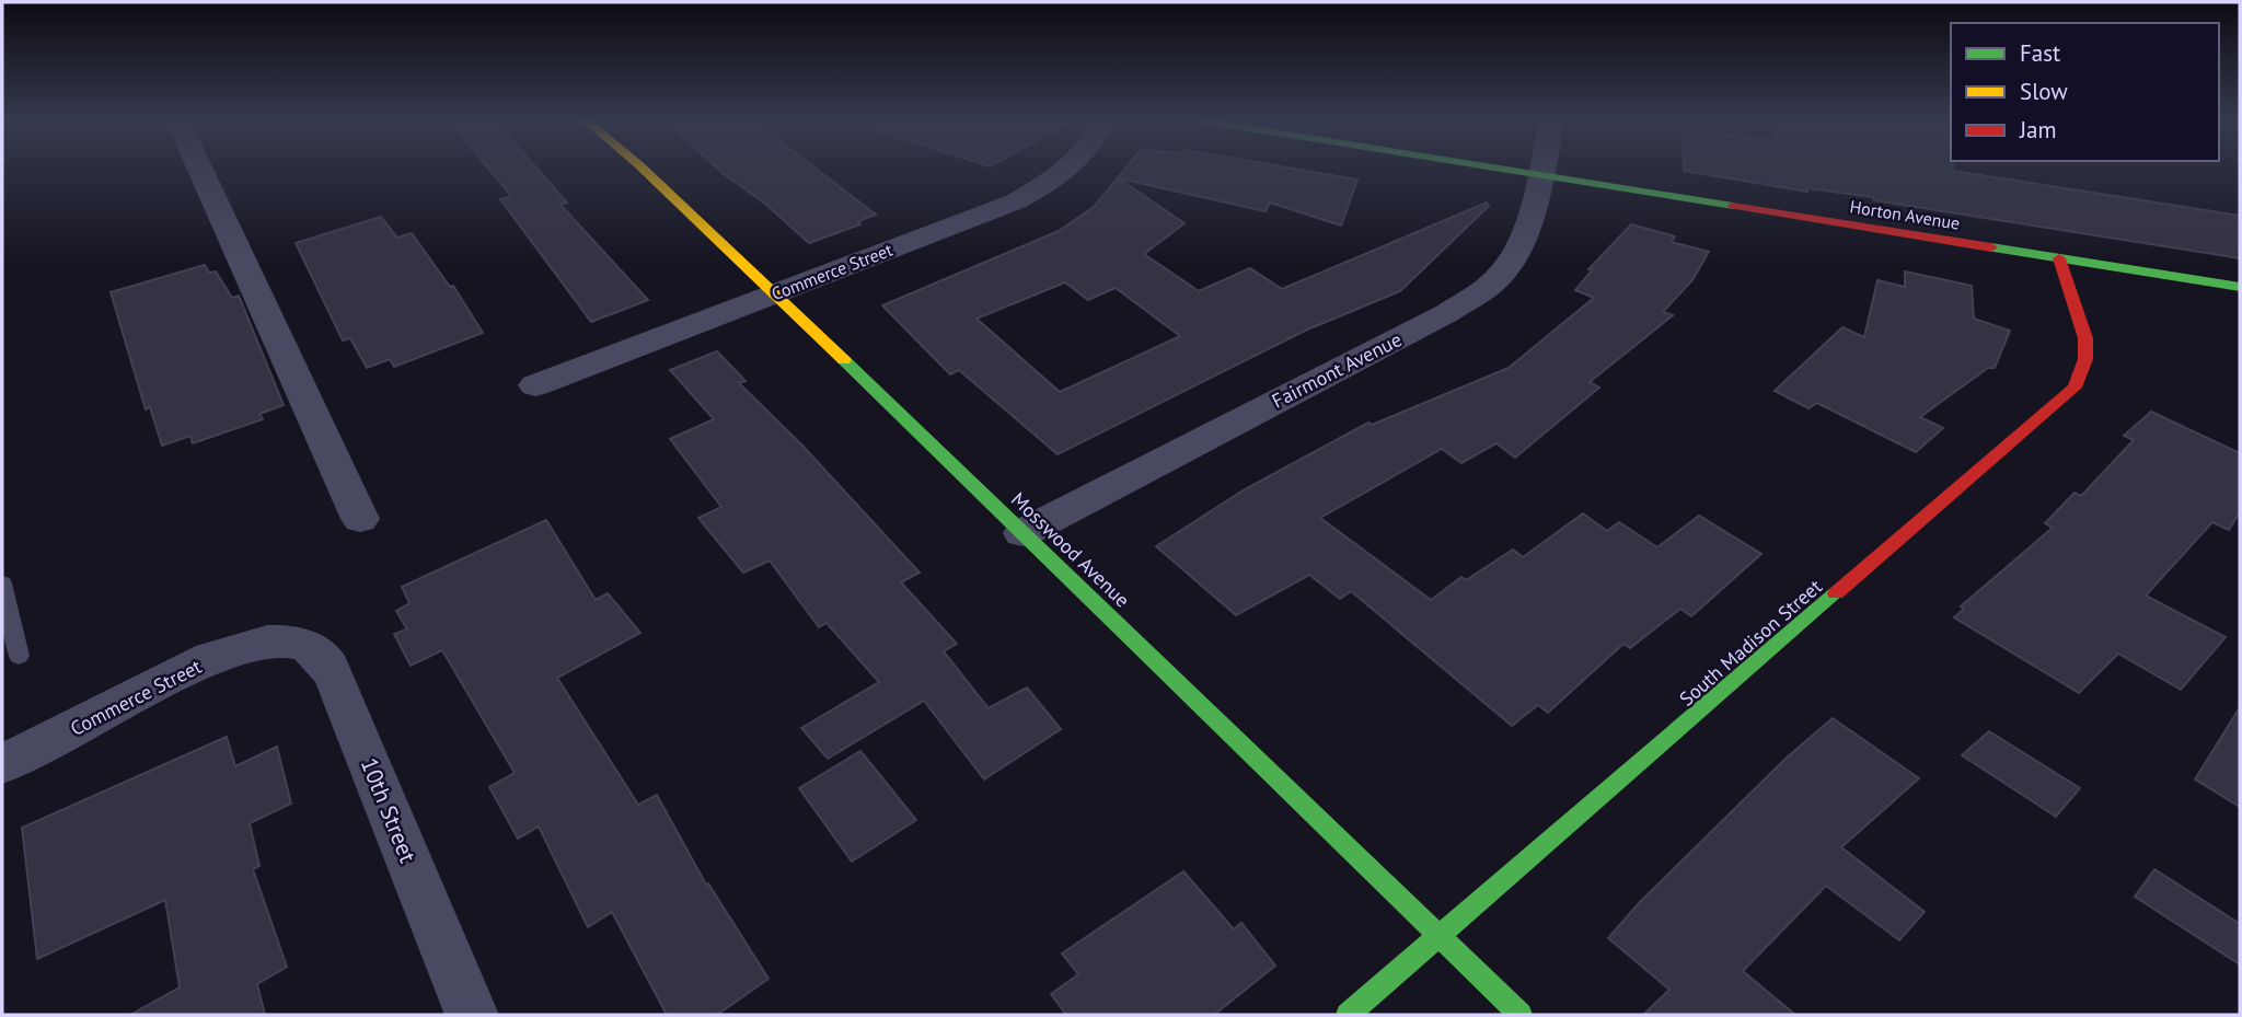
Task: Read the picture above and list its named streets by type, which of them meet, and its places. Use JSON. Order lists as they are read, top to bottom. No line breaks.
{"streets":{"street":["Horton Avenue","Commerce Street","Fairmont Avenue","Mosswood Avenue","South Madison Street","10th Street"]},"crossings":[["Horton Avenue","Fairmont Avenue"],["Horton Avenue","South Madison Street"],["Commerce Street","Mosswood Avenue"],["Commerce Street","10th Street"],["Fairmont Avenue","Mosswood Avenue"],["Mosswood Avenue","South Madison Street"]],"legend":["Fast","Slow","Jam"]}
